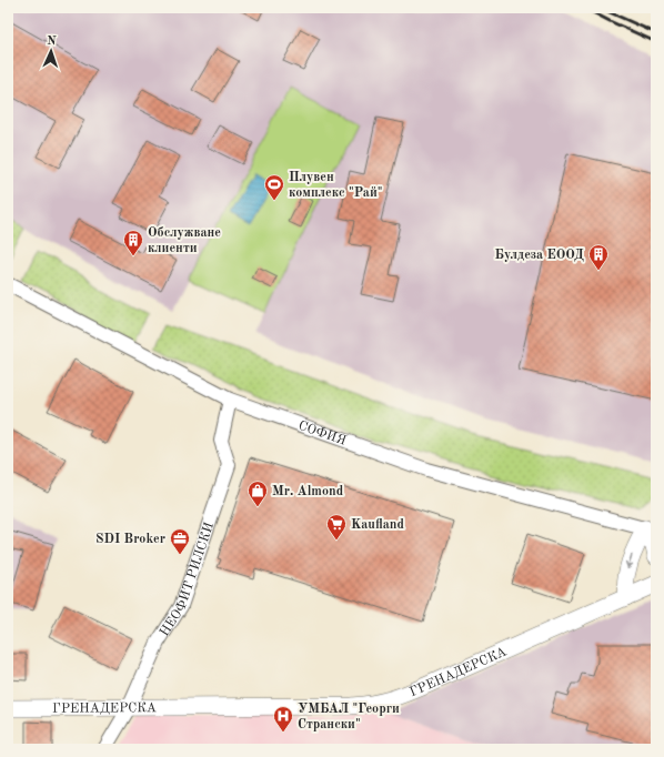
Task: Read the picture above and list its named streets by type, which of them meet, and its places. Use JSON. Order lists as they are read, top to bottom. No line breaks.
{"streets":{"street":["СОФИЯ","НЕОФИТ РИЛСКИ","ГРЕНАДЕРСКА"]},"crossings":[["СОФИЯ","НЕОФИТ РИЛСКИ"],["НЕОФИТ РИЛСКИ","ГРЕНАДЕРСКА"]],"places":{"sports":["Плувен комплекс \"Рай\""],"building":["Обслужване клиенти","Булдеза ЕООД"],"shop":["Mr. Almond"],"supermarket":["Kaufland"],"office":["SDI Broker"],"hospital":["УМБАЛ \"Георги Странски\""]},"north":"top"}
